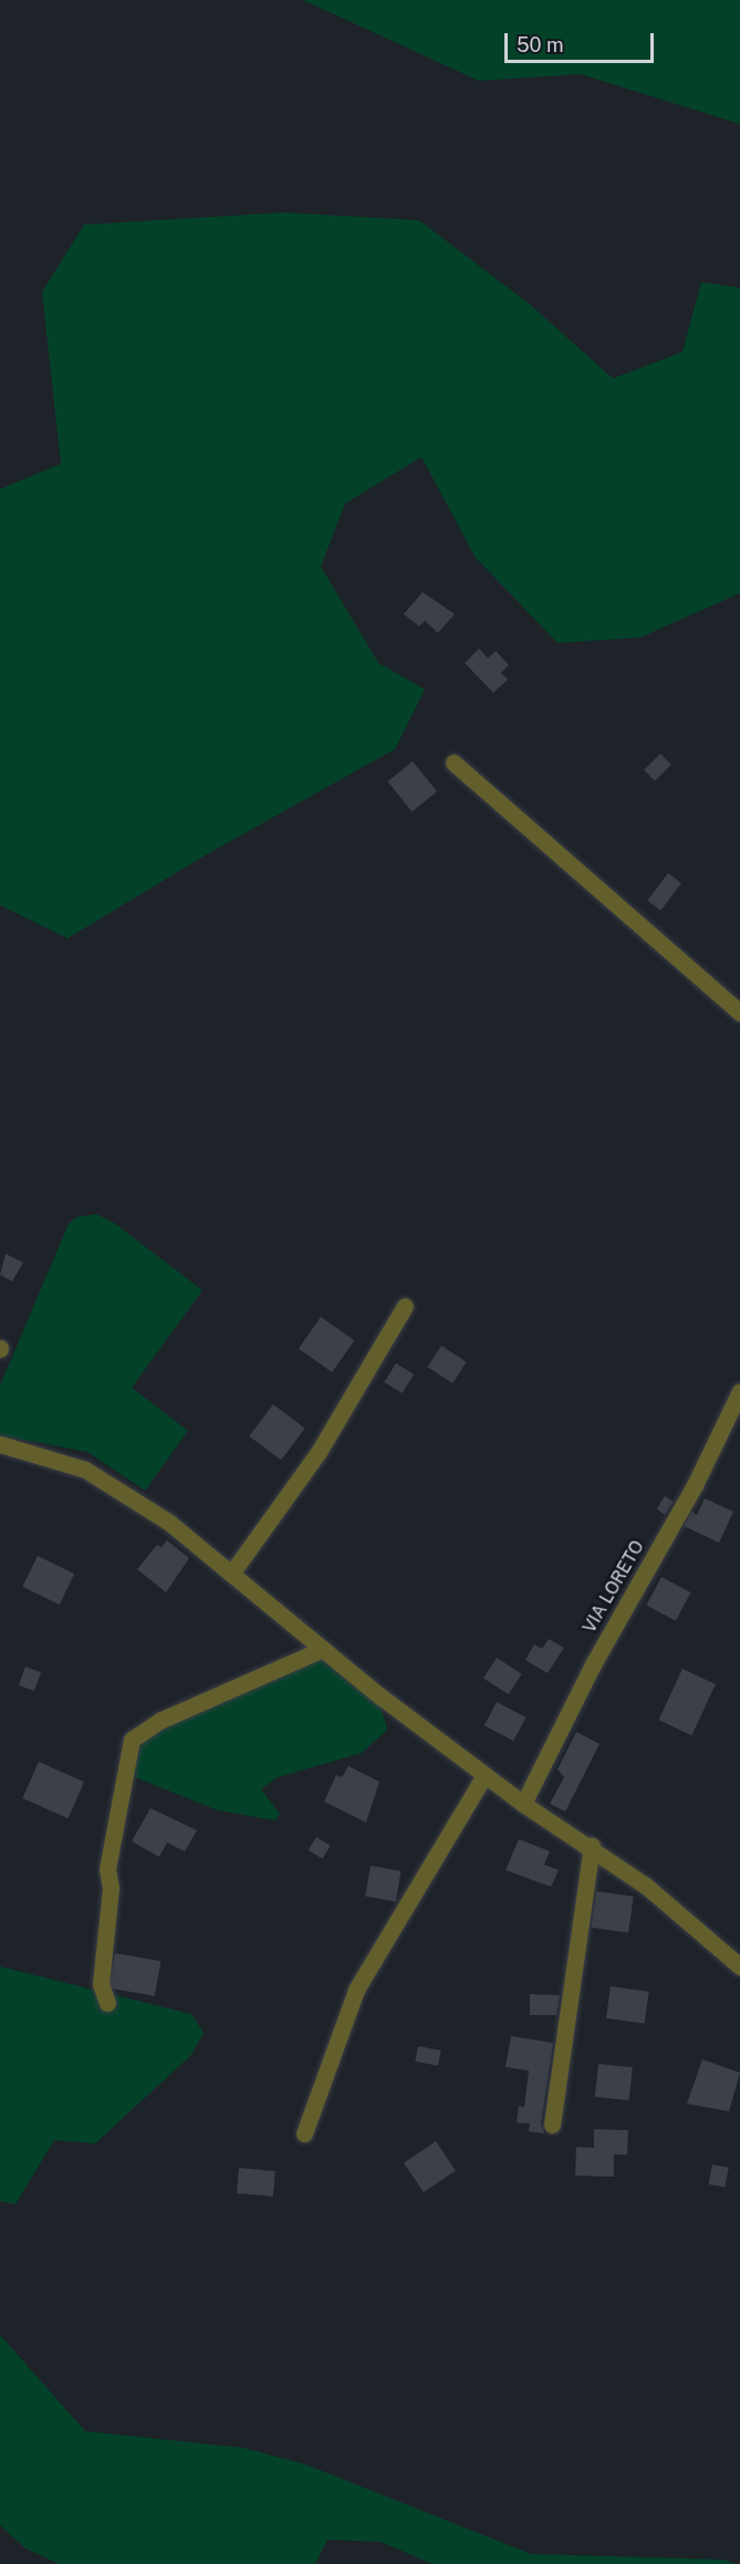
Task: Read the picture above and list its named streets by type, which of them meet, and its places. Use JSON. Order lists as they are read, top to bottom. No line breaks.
{"streets":{"street":["VIA LORETO"]},"scale_bar":"50 m"}
